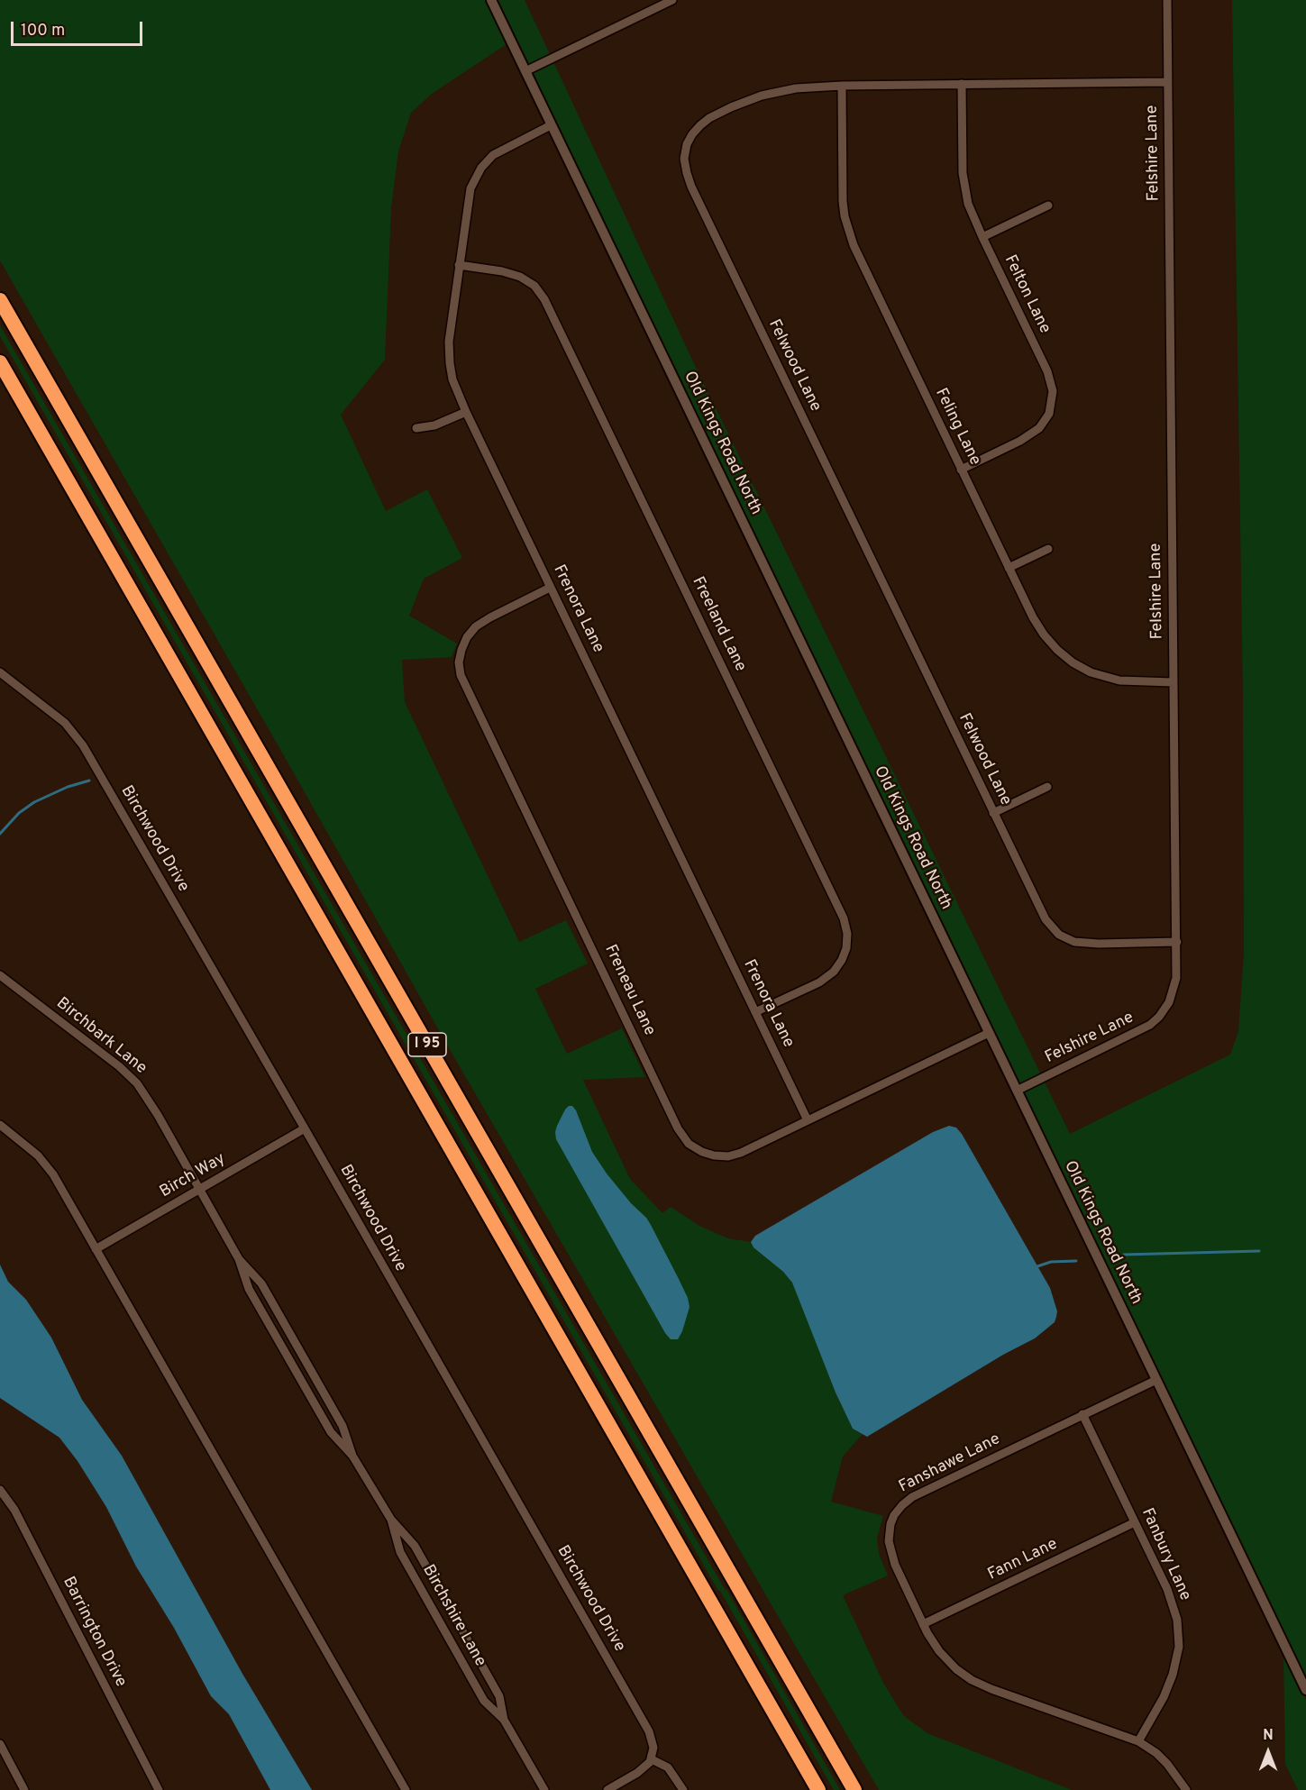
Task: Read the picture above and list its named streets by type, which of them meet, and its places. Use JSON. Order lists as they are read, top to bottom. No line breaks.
{"streets":{"highway":["I 95"],"street":["Felshire Lane","Felton Lane","Felwood Lane","Feling Lane","Old Kings Road North","Frenora Lane","Freeland Lane","Birchwood Drive","Freneau Lane","Birchbark Lane","Birch Way","Fanshawe Lane","Fanbury Lane","Fann Lane","Birchshire Lane","Barrington Drive"]},"crossings":[["Felshire Lane","Felwood Lane"],["Felshire Lane","Feling Lane"],["Felshire Lane","Old Kings Road North"],["Felton Lane","Felwood Lane"],["Felton Lane","Feling Lane"],["Felwood Lane","Feling Lane"],["Old Kings Road North","Frenora Lane"],["Old Kings Road North","Freneau Lane"],["Old Kings Road North","Fanshawe Lane"],["Frenora Lane","Freeland Lane"],["Frenora Lane","Freneau Lane"],["Birchwood Drive","Birch Way"],["Birchbark Lane","Birch Way"],["Birchbark Lane","Birchshire Lane"],["Birch Way","Birchshire Lane"],["Fanshawe Lane","Fanbury Lane"],["Fanshawe Lane","Fann Lane"],["Fanbury Lane","Fann Lane"]],"scale_bar":"100 m","north":"top"}
